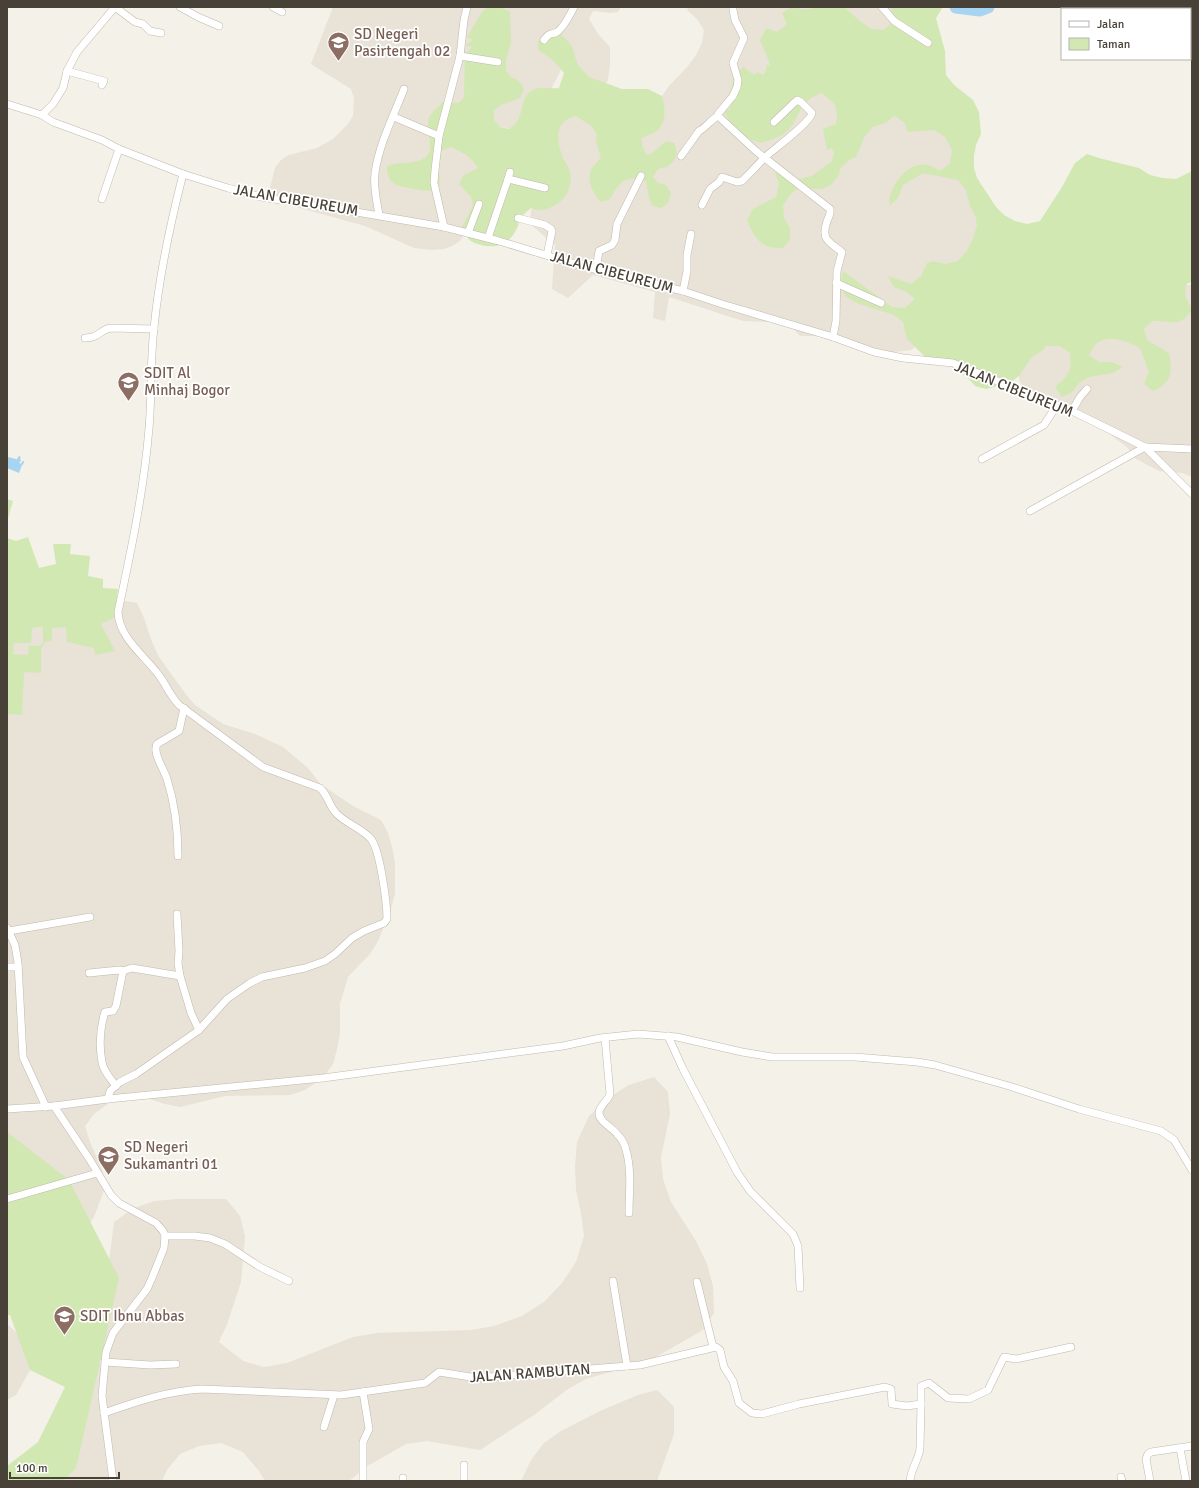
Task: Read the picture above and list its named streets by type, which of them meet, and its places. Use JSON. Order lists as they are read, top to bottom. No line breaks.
{"streets":{"street":["JALAN CIBEUREUM","JALAN RAMBUTAN"]},"places":{"school or university":["SD Negeri Pasirtengah 02","SDIT Al Minhaj Bogor","SD Negeri Sukamantri 01","SDIT Ibnu Abbas"]},"legend":["Jalan","Taman"],"scale_bar":"100 m"}
